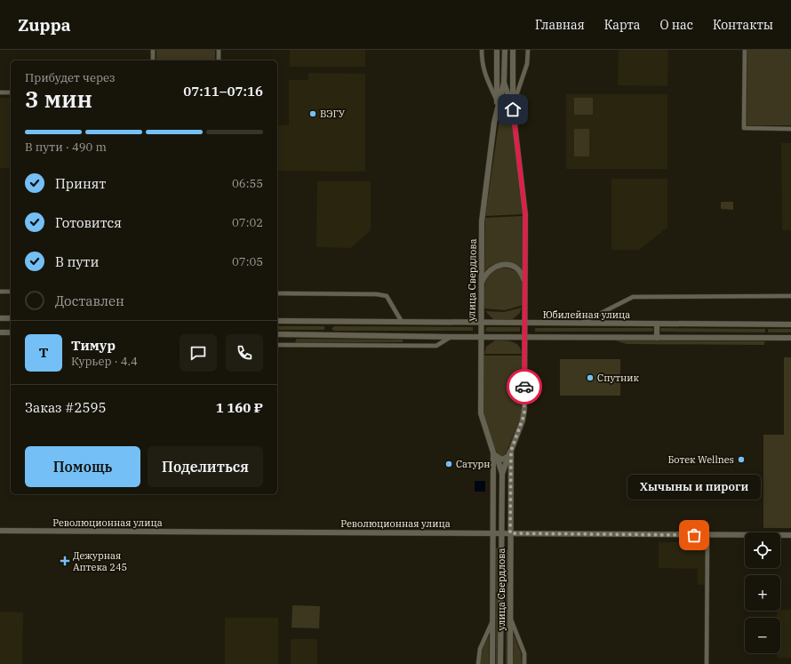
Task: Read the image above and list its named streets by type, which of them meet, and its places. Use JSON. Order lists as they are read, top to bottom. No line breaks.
{"streets":{"main road":["улица Свердлова","Юбилейная улица","Революционная улица"]},"crossings":[["улица Свердлова","Юбилейная улица"],["улица Свердлова","Революционная улица"]],"places":{"other":["ВЭГУ","Спутник","Ботек Wellnes","Сатурн","Хычыны и пироги"],"health":["Дежурная Аптека 245"]},"page":{"header":"Zuppa","nav":["Главная","Карта","О нас","Контакты"],"heading":["3 мин","Прибудет через","07:11–07:16"],"panel":["Тимур","Курьер · 4.4","Заказ #2595","1 160 ₽"],"bar":"В пути · 490 m","list":[["Принят","06:55"],["Готовится","07:02"],["В пути","07:05"],"Доставлен"],"round":"Т","buttons":["Помощь","Поделиться"],"bubble":"Хычыны и пироги","map_buttons":["+","−"]}}
